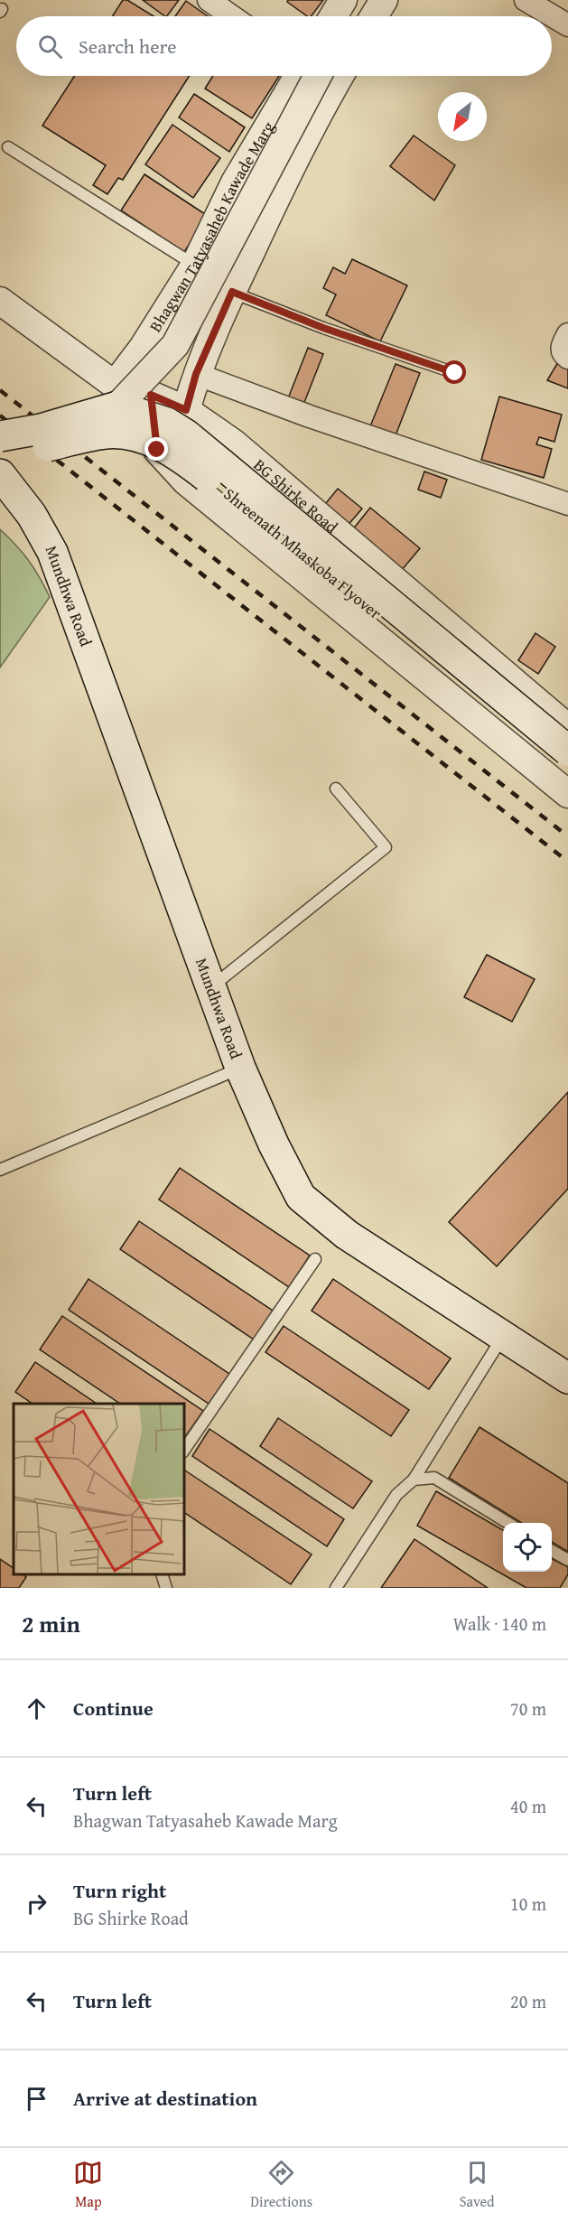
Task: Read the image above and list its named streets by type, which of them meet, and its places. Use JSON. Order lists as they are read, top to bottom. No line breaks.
{"streets":{"main road":["Shreenath Mhaskoba Flyover","Mundhwa Road"],"street":["Bhagwan Tatyasaheb Kawade Marg","BG Shirke Road"]},"crossings":[["Bhagwan Tatyasaheb Kawade Marg","BG Shirke Road"],["Bhagwan Tatyasaheb Kawade Marg","Shreenath Mhaskoba Flyover"],["BG Shirke Road","Shreenath Mhaskoba Flyover"]],"north":"bottom left","page":{"search":"Search here","heading":["2 min","Walk · 140 m"],"list":[["Continue","70 m"],["Turn left","Bhagwan Tatyasaheb Kawade Marg","40 m"],["Turn right","BG Shirke Road","10 m"],["Turn left","20 m"],"Arrive at destination"],"nav":["Map","Directions","Saved"]}}
